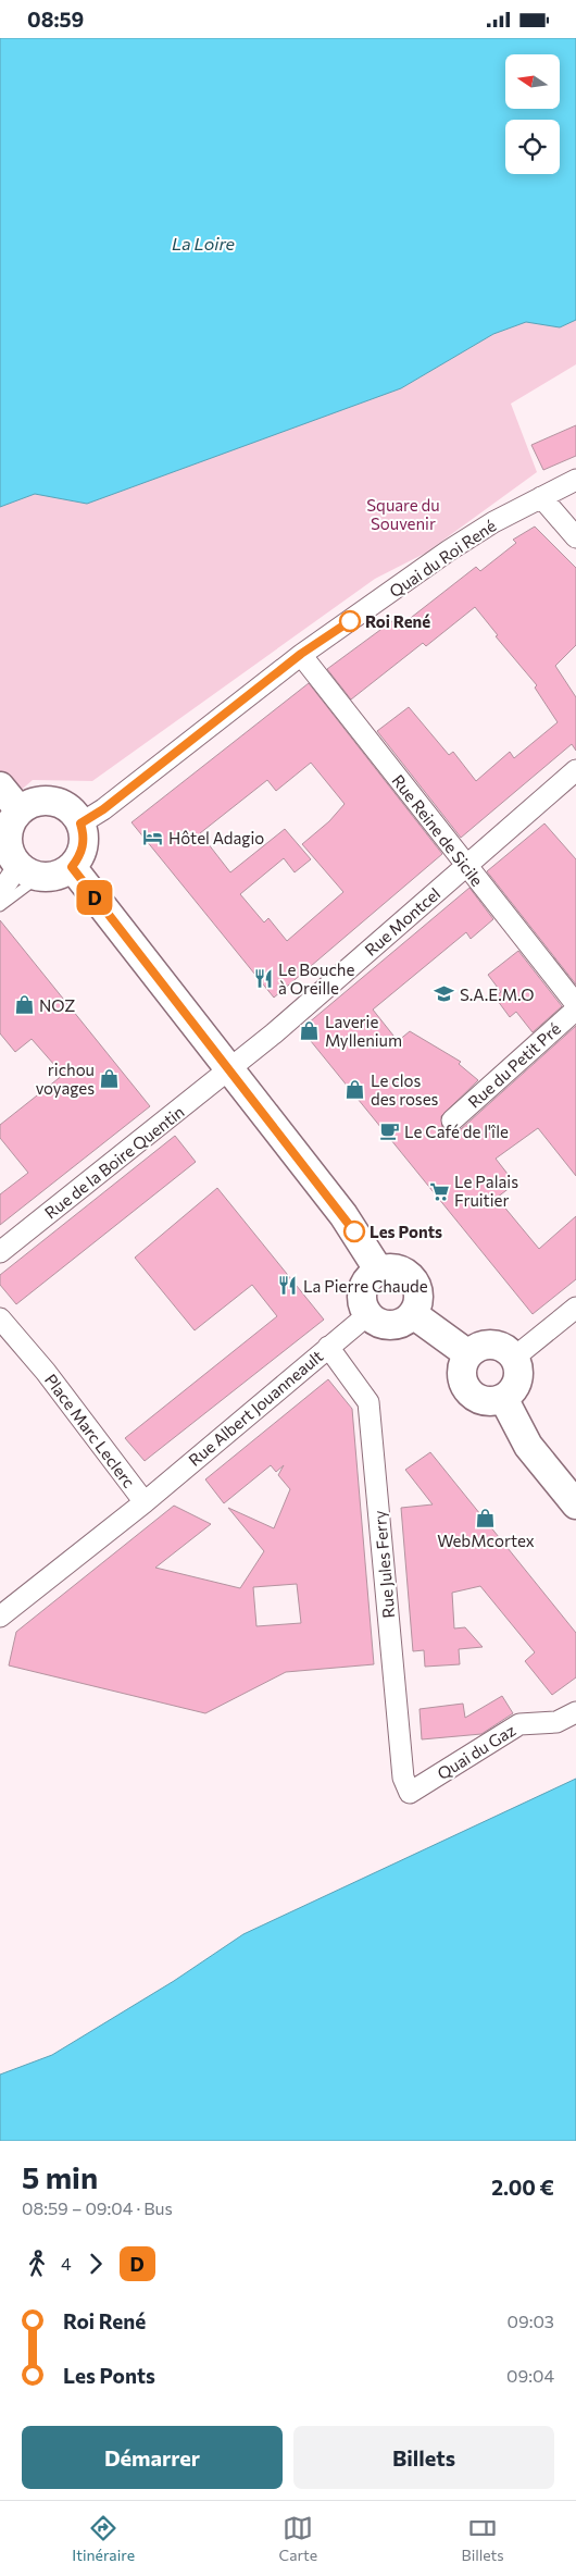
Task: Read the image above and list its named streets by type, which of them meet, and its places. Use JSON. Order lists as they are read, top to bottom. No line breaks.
{"streets":{"street":["Quai du Roi René","Rue Reine de Sicile","Rue Montcel","Rue du Petit Pré","Rue de la Boire Quentin","Rue Albert Jouanneault","Place Marc Leclerc","Rue Jules Ferry","Quai du Gaz"]},"crossings":[["Quai du Roi René","Rue Reine de Sicile"],["Rue Reine de Sicile","Rue Montcel"],["Rue Montcel","Rue de la Boire Quentin"],["Rue Albert Jouanneault","Place Marc Leclerc"],["Rue Albert Jouanneault","Rue Jules Ferry"],["Rue Jules Ferry","Quai du Gaz"]],"water":["La Loire"],"parks":["Square du Souvenir"],"places":{"other":["Roi René","Les Ponts"],"hotel":["Hôtel Adagio"],"restaurant":["Le Bouche à Oreille","La Pierre Chaude"],"school or university":["S.A.E.M.O"],"shop":["NOZ","Laverie Myllenium","richou voyages","Le clos des roses","WebMcortex"],"cafe":["Le Café de l'île"],"supermarket":["Le Palais Fruitier"]},"lines":["bus line D"],"north":"left","page":{"status":"08:59","on_map":"D","heading":["5 min","08:59 – 09:04 · Bus","2.00 €"],"legs":["4","D"],"list":[{"name":"Roi René","value":"09:03"},{"name":"Les Ponts","value":"09:04"}],"buttons":["Démarrer","Billets"],"tabs":["Itinéraire","Carte","Billets"]}}
